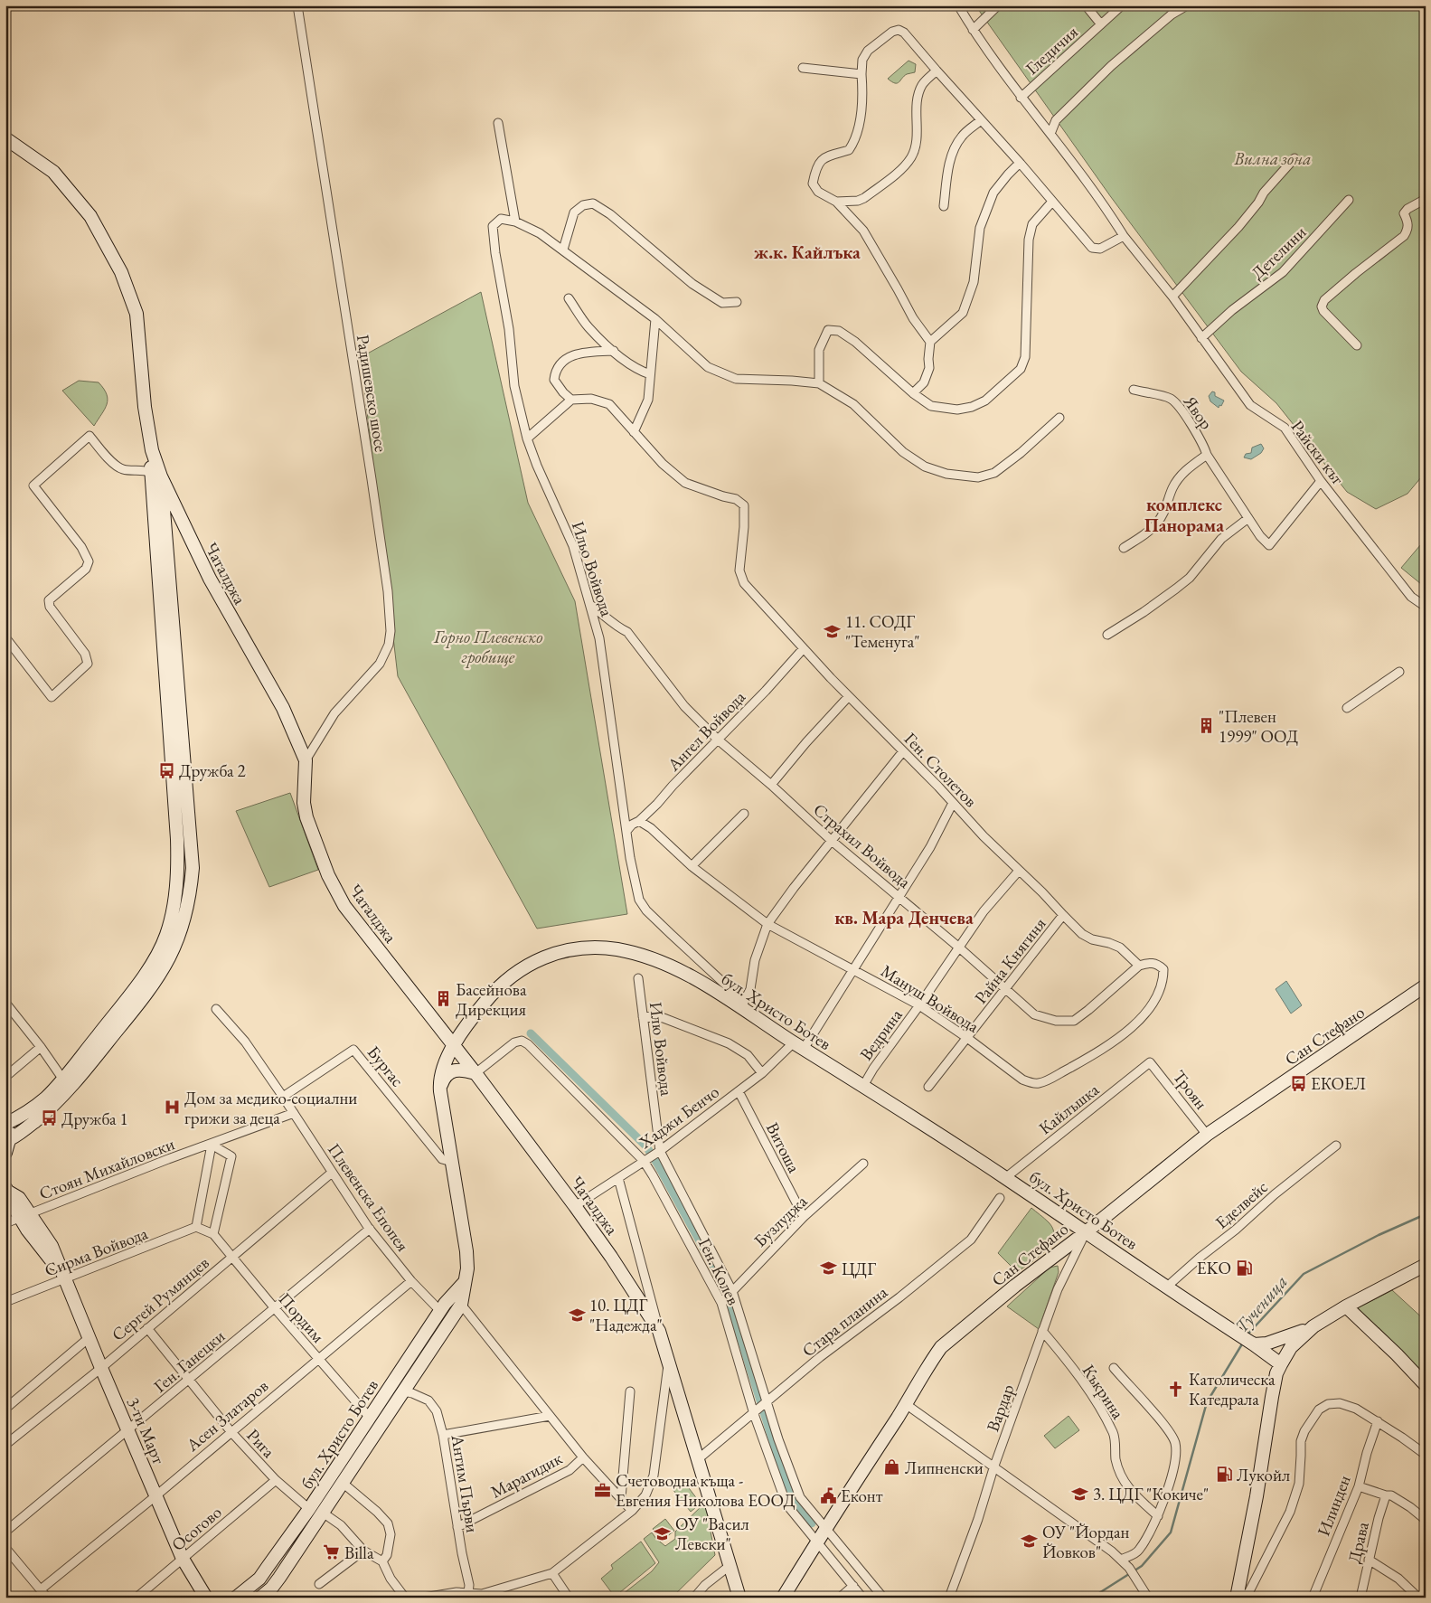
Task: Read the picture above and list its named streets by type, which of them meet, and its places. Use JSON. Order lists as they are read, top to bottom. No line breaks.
{"streets":{"street":["Гледичия","Детелини","Радишевско шосе","Явор","Райски кът","Ильо Войвода","Чаталджа","Ангел Войвода","Ген. Столетов","Страхил Войвода","Райна Княгиня","Мануш Войвода","бул. Христо Ботев","Ведрина","Сан Стефано","Илю Войвода","Бургас","Троян","Кайлъшка","Хаджи Бенчо","Витоша","Стоян Михайловски","Плевенска Епопея","Еделвейс","Бузлуджа","Сирма Войвода","Ген. Колев","Сергей Румянцев","Пордим","Стара планина","Ген. Ганецки","Къкрина","Вардар","Асен Златаров","3-ти Март","Рига","Марагидик","Антим Първи","Илинден","Осогово","Драва"]},"crossings":[["Гледичия","Райски кът"],["Детелини","Райски кът"],["Радишевско шосе","Чаталджа"],["Явор","Райски кът"],["Ильо Войвода","Ангел Войвода"],["Ильо Войвода","Страхил Войвода"],["Ильо Войвода","бул. Христо Ботев"],["Чаталджа","бул. Христо Ботев"],["Чаталджа","Хаджи Бенчо"],["Чаталджа","Ген. Колев"],["Чаталджа","Стара планина"],["Ангел Войвода","Ген. Столетов"],["Ангел Войвода","Страхил Войвода"],["Ангел Войвода","Мануш Войвода"],["Ген. Столетов","Страхил Войвода"],["Ген. Столетов","Райна Княгиня"],["Ген. Столетов","Мануш Войвода"],["Ген. Столетов","Ведрина"],["Ген. Столетов","Хаджи Бенчо"],["Страхил Войвода","Райна Княгиня"],["Страхил Войвода","Мануш Войвода"],["Страхил Войвода","Ведрина"],["Страхил Войвода","Хаджи Бенчо"],["Райна Княгиня","Мануш Войвода"],["Мануш Войвода","Ведрина"],["Мануш Войвода","Хаджи Бенчо"],["бул. Христо Ботев","Ведрина"],["бул. Христо Ботев","Сан Стефано"],["бул. Христо Ботев","Бургас"],["бул. Христо Ботев","Кайлъшка"],["бул. Христо Ботев","Хаджи Бенчо"],["бул. Христо Ботев","Плевенска Епопея"],["бул. Христо Ботев","Еделвейс"],["бул. Христо Ботев","Пордим"],["бул. Христо Ботев","Вардар"],["бул. Христо Ботев","Рига"],["бул. Христо Ботев","Антим Първи"],["Сан Стефано","Троян"],["Сан Стефано","Ген. Колев"],["Сан Стефано","Вардар"],["Илю Войвода","Хаджи Бенчо"],["Илю Войвода","Ген. Колев"],["Бургас","Плевенска Епопея"],["Троян","Кайлъшка"],["Хаджи Бенчо","Витоша"],["Хаджи Бенчо","Ген. Колев"],["Витоша","Бузлуджа"],["Стоян Михайловски","Плевенска Епопея"],["Стоян Михайловски","3-ти Март"],["Плевенска Епопея","Сергей Румянцев"],["Плевенска Епопея","Ген. Ганецки"],["Плевенска Епопея","Асен Златаров"],["Бузлуджа","Ген. Колев"],["Сирма Войвода","Пордим"],["Сирма Войвода","3-ти Март"],["Ген. Колев","Стара планина"],["Сергей Румянцев","Пордим"],["Сергей Румянцев","3-ти Март"],["Сергей Румянцев","Рига"],["Пордим","Ген. Ганецки"],["Пордим","Асен Златаров"],["Ген. Ганецки","3-ти Март"],["Ген. Ганецки","Рига"],["Къкрина","Вардар"],["Асен Златаров","3-ти Март"],["Асен Златаров","Рига"],["3-ти Март","Осогово"],["Рига","Осогово"],["Марагидик","Антим Първи"]],"districts":["ж.к. Кайлъка","комплекс Панорама","кв. Мара Денчева"],"water":["Тученица"],"parks":["Вилна зона","Горно Плевенско гробище"],"places":{"school or university":["11. СОДГ \"Теменуга\"","ЦДГ","10. ЦДГ \"Надежда\"","3. ЦДГ \"Кокиче\"","ОУ \"Васил Левски\"","ОУ \"Йордан Йовков\""],"building":["\"Плевен 1999\" ООД","Басейнова Дирекция"],"bus stop":["Дружба 2","ЕКОЕЛ","Дружба 1"],"hospital":["Дом за медико-социални грижи за деца"],"fuel station":["EKO","Лукойл"],"church":["Католическа Катедрала"],"shop":["Липненски"],"office":["Счетоводна къща - Евгения Николова ЕООД"],"public building":["Еконт"],"supermarket":["Billa"]}}
